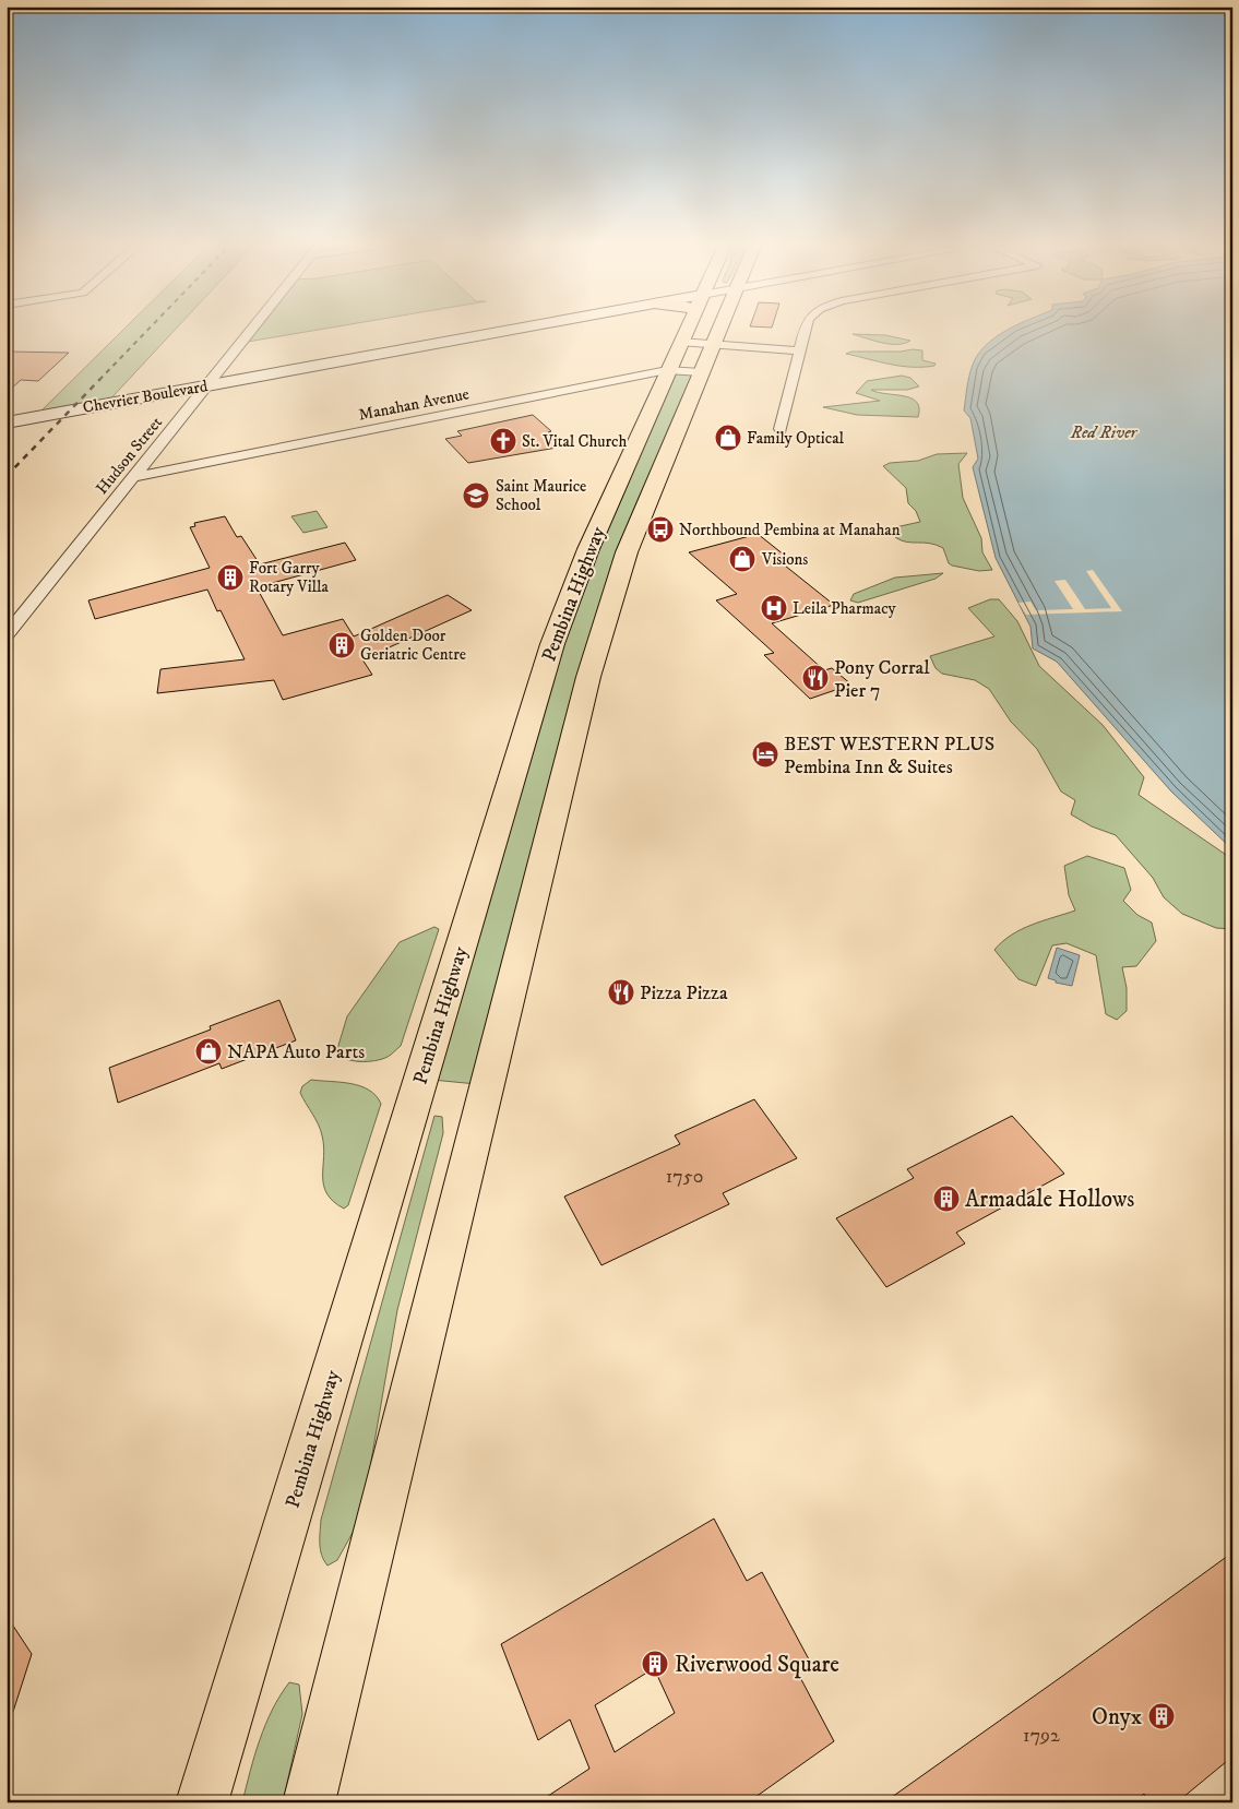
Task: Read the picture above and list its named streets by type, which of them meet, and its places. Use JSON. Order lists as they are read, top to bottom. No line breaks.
{"streets":{"main road":["Pembina Highway"],"street":["Chevrier Boulevard","Manahan Avenue","Hudson Street"]},"crossings":[["Chevrier Boulevard","Hudson Street"],["Manahan Avenue","Hudson Street"],["Manahan Avenue","Pembina Highway"]],"water":["Red River"],"places":{"shop":["Family Optical","Visions","NAPA Auto Parts"],"church":["St. Vital Church"],"school or university":["Saint Maurice School"],"bus stop":["Northbound Pembina at Manahan"],"building":["Fort Garry Rotary Villa","Golden Door Geriatric Centre","Armadale Hollows","Riverwood Square","Onyx"],"hospital":["Leila Pharmacy"],"restaurant":["Pony Corral Pier 7","Pizza Pizza"],"hotel":["BEST WESTERN PLUS Pembina Inn & Suites"]},"house_numbers":["1750","1792"]}
